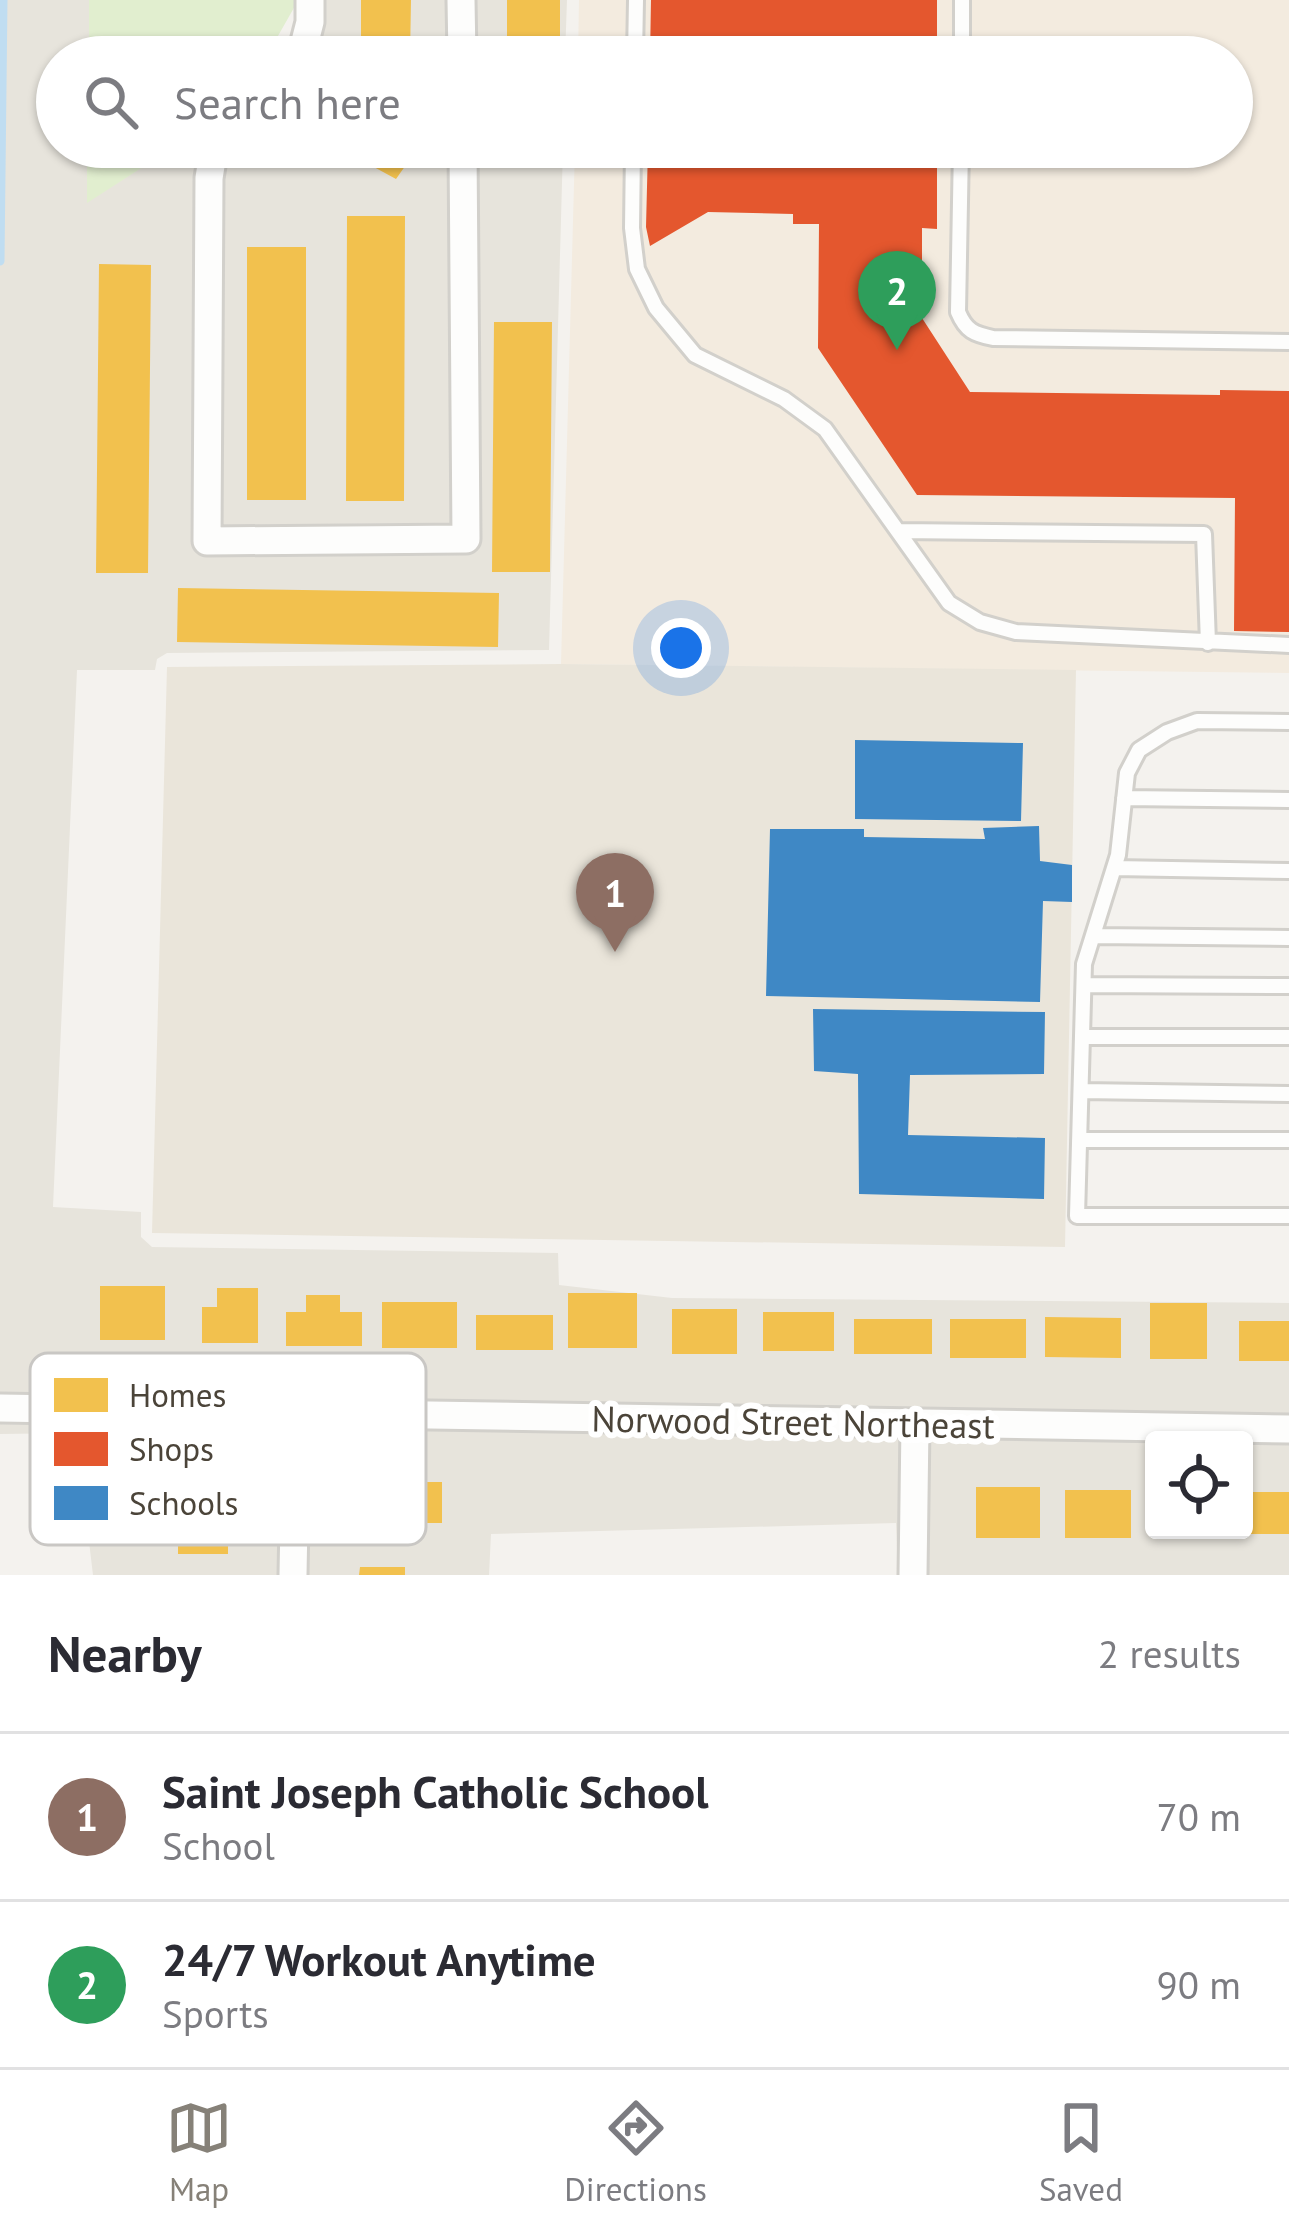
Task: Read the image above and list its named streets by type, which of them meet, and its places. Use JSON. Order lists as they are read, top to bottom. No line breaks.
{"streets":{"street":["Norwood Street Northeast"]},"legend":["Homes","Shops","Schools"],"page":{"search":"Search here","pins":["2","1"],"heading":["Nearby","2 results"],"list":[{"mark":"1","name":"Saint Joseph Catholic School","note":"School","value":"70 m"},{"mark":"2","name":"24/7 Workout Anytime","note":"Sports","value":"90 m"}],"nav":["Map","Directions","Saved"]}}
